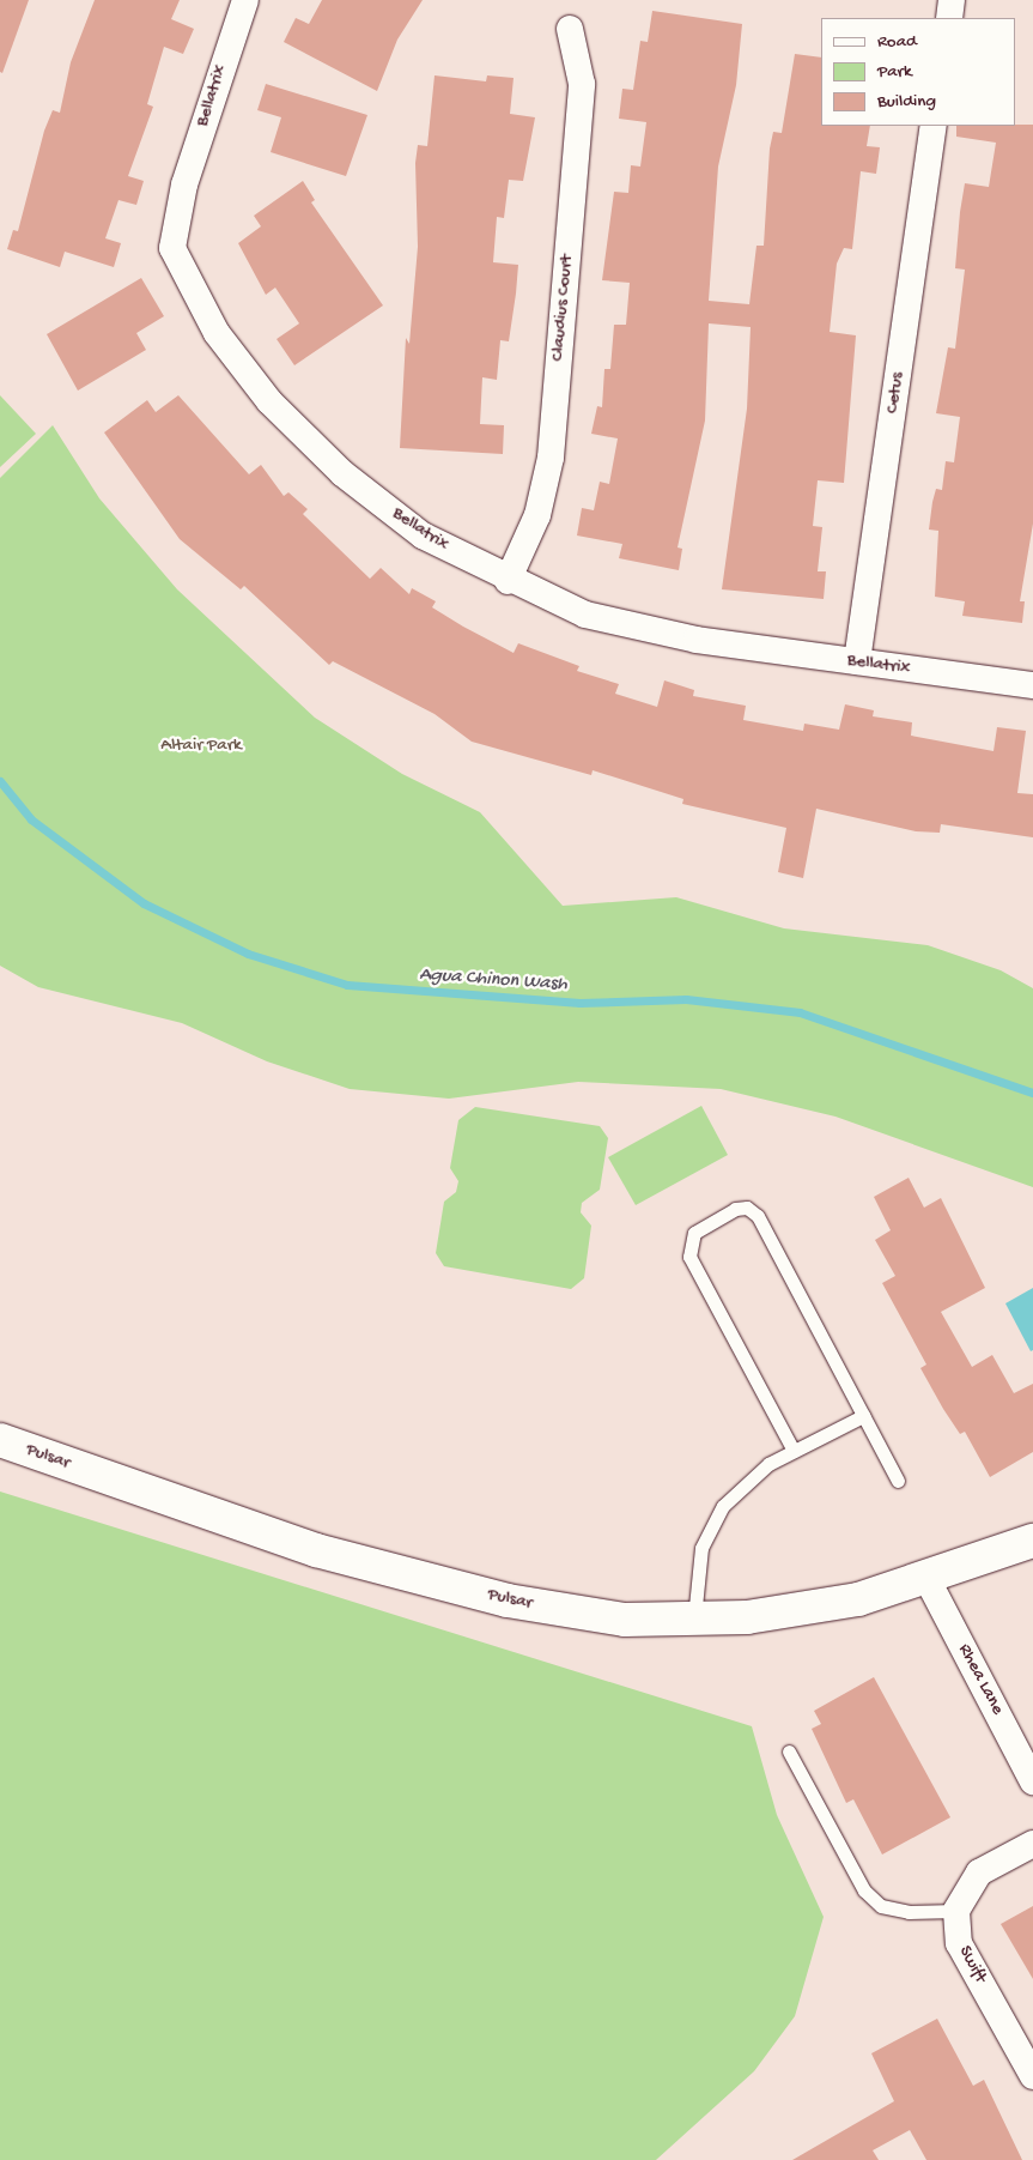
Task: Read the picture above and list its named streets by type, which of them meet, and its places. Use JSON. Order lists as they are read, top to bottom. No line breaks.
{"streets":{"street":["Bellatrix","Claudius Court","Cetus","Pulsar","Rhea Lane","Swift"]},"crossings":[["Bellatrix","Claudius Court"],["Bellatrix","Cetus"],["Pulsar","Rhea Lane"]],"water":["Agua Chinon Wash"],"parks":["Altair Park"],"legend":["Road","Park","Building"]}
